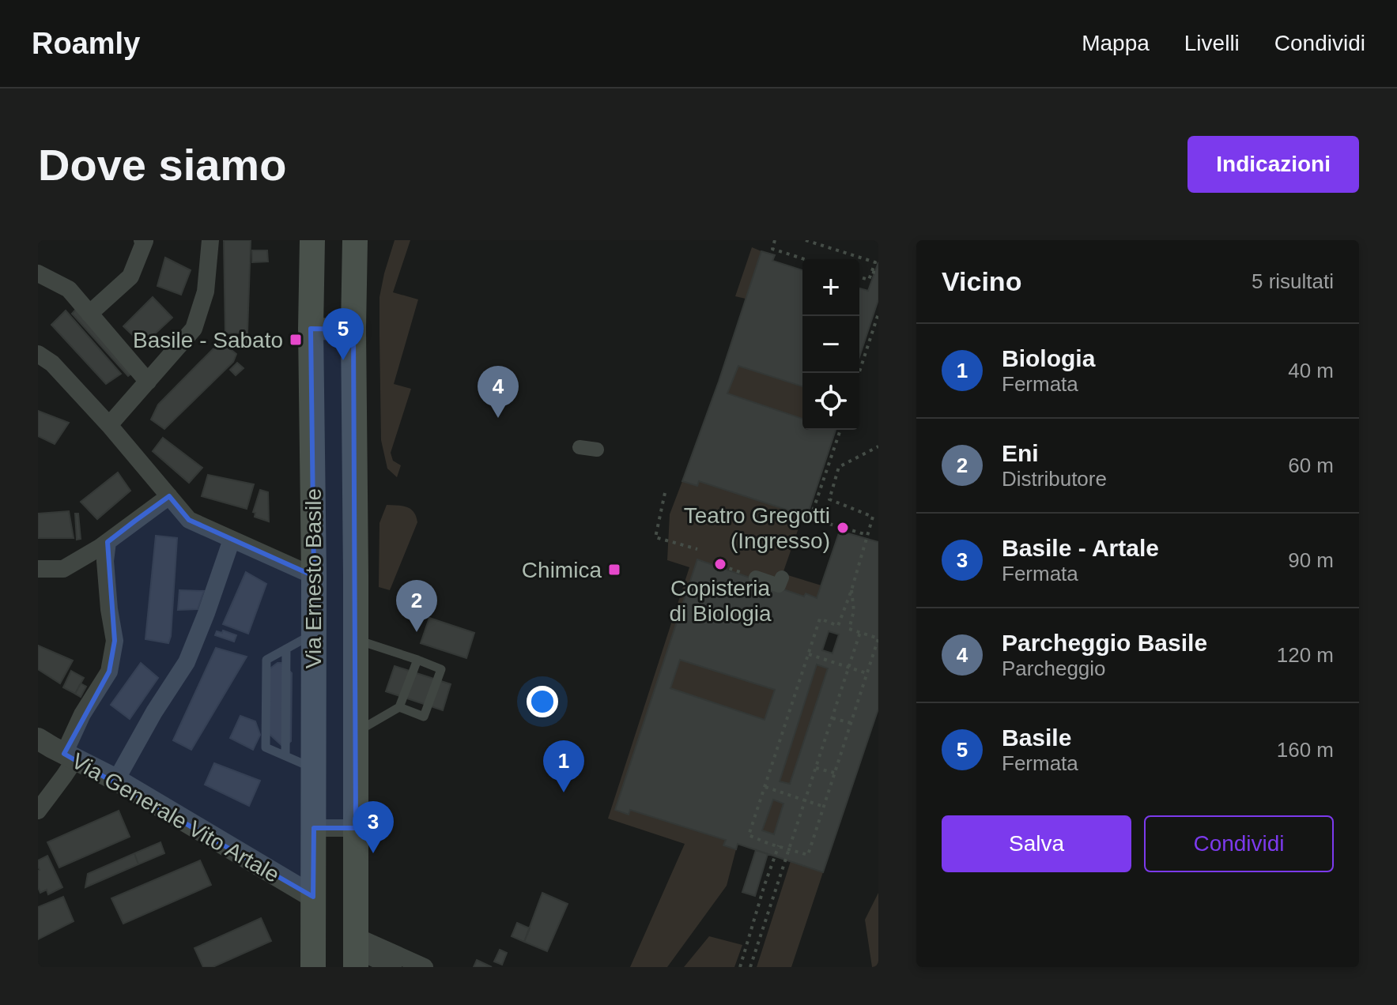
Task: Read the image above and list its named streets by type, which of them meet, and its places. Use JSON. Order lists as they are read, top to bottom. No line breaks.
{"streets":{"main road":["Via Ernesto Basile"],"street":["Via Generale Vito Artale"]},"crossings":[["Via Ernesto Basile","Via Generale Vito Artale"]],"places":{"transit":["Basile - Sabato","Chimica"],"other":["Teatro Gregotti (Ingresso)","Copisteria di Biologia"]},"page":{"header":"Roamly","nav":["Mappa","Livelli","Condividi"],"buttons":["Indicazioni",["Salva","Condividi"]],"title":"Dove siamo","heading":["Vicino","5 risultati"],"map_buttons":["+","−"],"pins":["5","4","2","1","3"],"list":[{"mark":"1","name":"Biologia","note":"Fermata","value":"40 m"},{"mark":"2","name":"Eni","note":"Distributore","value":"60 m"},{"mark":"3","name":"Basile - Artale","note":"Fermata","value":"90 m"},{"mark":"4","name":"Parcheggio Basile","note":"Parcheggio","value":"120 m"},{"mark":"5","name":"Basile","note":"Fermata","value":"160 m"}]}}
